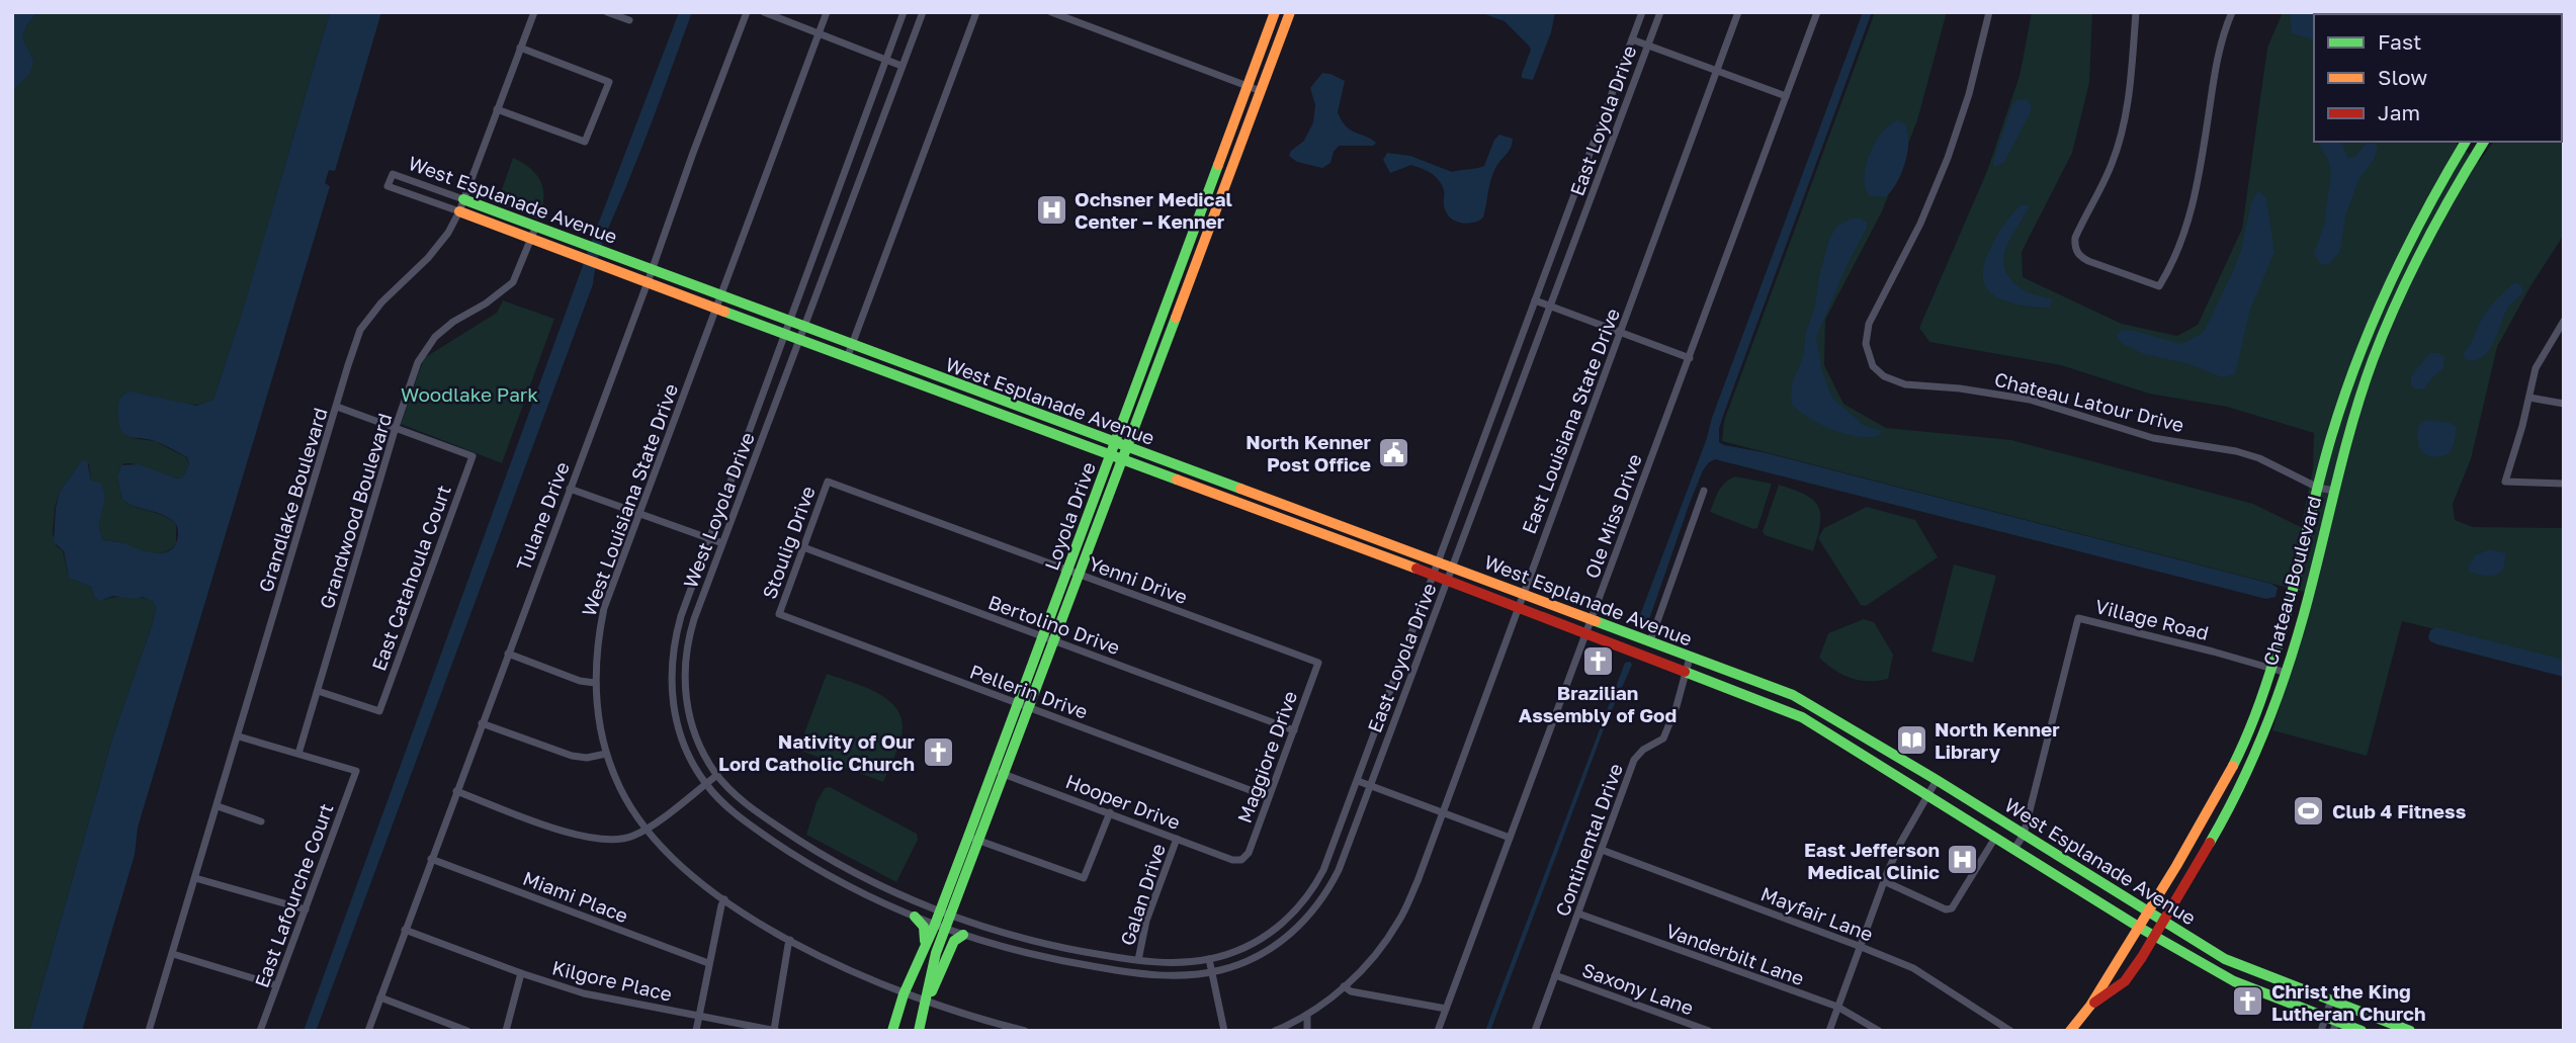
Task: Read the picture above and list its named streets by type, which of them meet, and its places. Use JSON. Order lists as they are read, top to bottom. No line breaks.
{"streets":{"main road":["West Esplanade Avenue","Loyola Drive","Chateau Boulevard"],"street":["East Loyola Drive","Chateau Latour Drive","East Louisiana State Drive","Grandlake Boulevard","West Louisiana State Drive","West Loyola Drive","Grandwood Boulevard","Tulane Drive","Ole Miss Drive","Stoulig Drive","East Catahoula Court","Yenni Drive","Village Road","Bertolino Drive","Pellerin Drive","Maggiore Drive","Hooper Drive","Continental Drive","Galan Drive","East Lafourche Court","Miami Place","Mayfair Lane","Vanderbilt Lane","Kilgore Place","Saxony Lane"]},"crossings":[["East Loyola Drive","West Esplanade Avenue"],["East Loyola Drive","West Loyola Drive"],["East Loyola Drive","Loyola Drive"],["East Loyola Drive","Galan Drive"],["West Esplanade Avenue","East Louisiana State Drive"],["West Esplanade Avenue","Grandlake Boulevard"],["West Esplanade Avenue","West Louisiana State Drive"],["West Esplanade Avenue","West Loyola Drive"],["West Esplanade Avenue","Grandwood Boulevard"],["West Esplanade Avenue","Tulane Drive"],["West Esplanade Avenue","Loyola Drive"],["West Esplanade Avenue","Ole Miss Drive"],["West Esplanade Avenue","Chateau Boulevard"],["West Esplanade Avenue","Village Road"],["West Esplanade Avenue","Continental Drive"],["Chateau Latour Drive","Chateau Boulevard"],["West Louisiana State Drive","Loyola Drive"],["West Loyola Drive","Loyola Drive"],["Grandwood Boulevard","East Catahoula Court"],["Grandwood Boulevard","East Lafourche Court"],["Tulane Drive","Miami Place"],["Tulane Drive","Kilgore Place"],["Loyola Drive","Yenni Drive"],["Loyola Drive","Bertolino Drive"],["Loyola Drive","Pellerin Drive"],["Loyola Drive","Hooper Drive"],["Stoulig Drive","Yenni Drive"],["Stoulig Drive","Bertolino Drive"],["Stoulig Drive","Pellerin Drive"],["Yenni Drive","Maggiore Drive"],["Chateau Boulevard","Village Road"],["Bertolino Drive","Maggiore Drive"],["Pellerin Drive","Maggiore Drive"],["Maggiore Drive","Hooper Drive"],["Hooper Drive","Galan Drive"],["Continental Drive","Mayfair Lane"],["Continental Drive","Vanderbilt Lane"],["Continental Drive","Saxony Lane"]],"parks":["Woodlake Park"],"places":{"hospital":["Ochsner Medical Center – Kenner","East Jefferson Medical Clinic"],"public building":["North Kenner Post Office"],"church":["Brazilian Assembly of God","Nativity of Our Lord Catholic Church","Christ the King Lutheran Church"],"library":["North Kenner Library"],"sports":["Club 4 Fitness"]},"legend":["Fast","Slow","Jam"]}
